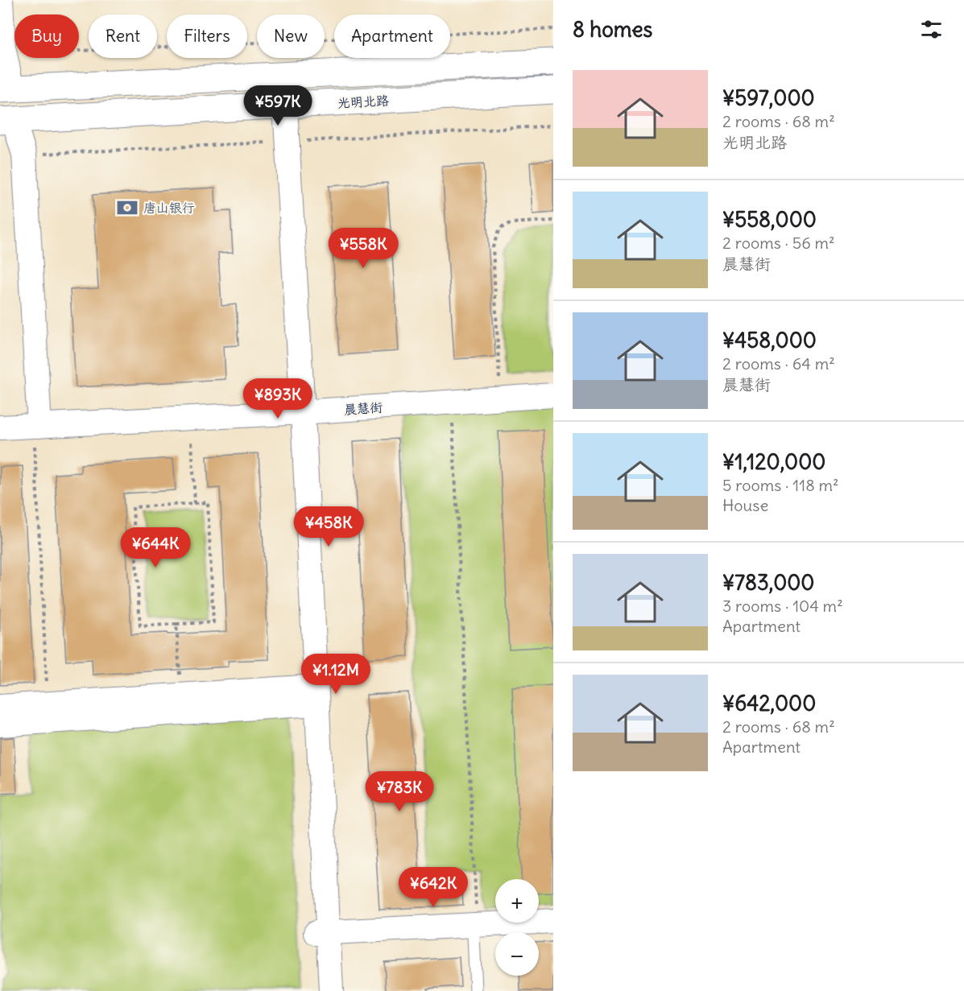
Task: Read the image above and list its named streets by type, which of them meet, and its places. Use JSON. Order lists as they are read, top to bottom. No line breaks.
{"streets":{"main road":["光明北路"],"street":["晨慧街"]},"places":{"bank":["唐山银行"]},"page":{"heading":"8 homes","chip":["Buy","Rent","Filters","New","Apartment"],"list":[{"name":"¥597,000","note":"2 rooms · 68 m² · 光明北路"},{"name":"¥558,000","note":"2 rooms · 56 m² · 晨慧街"},{"name":"¥458,000","note":"2 rooms · 64 m² · 晨慧街"},{"name":"¥1,120,000","note":"5 rooms · 118 m² · House"},{"name":"¥783,000","note":"3 rooms · 104 m² · Apartment"},{"name":"¥642,000","note":"2 rooms · 68 m² · Apartment"}],"price":["¥597K","¥558K","¥893K","¥458K","¥644K","¥1.12M","¥783K","¥642K"],"map_buttons":["+","−"]}}
